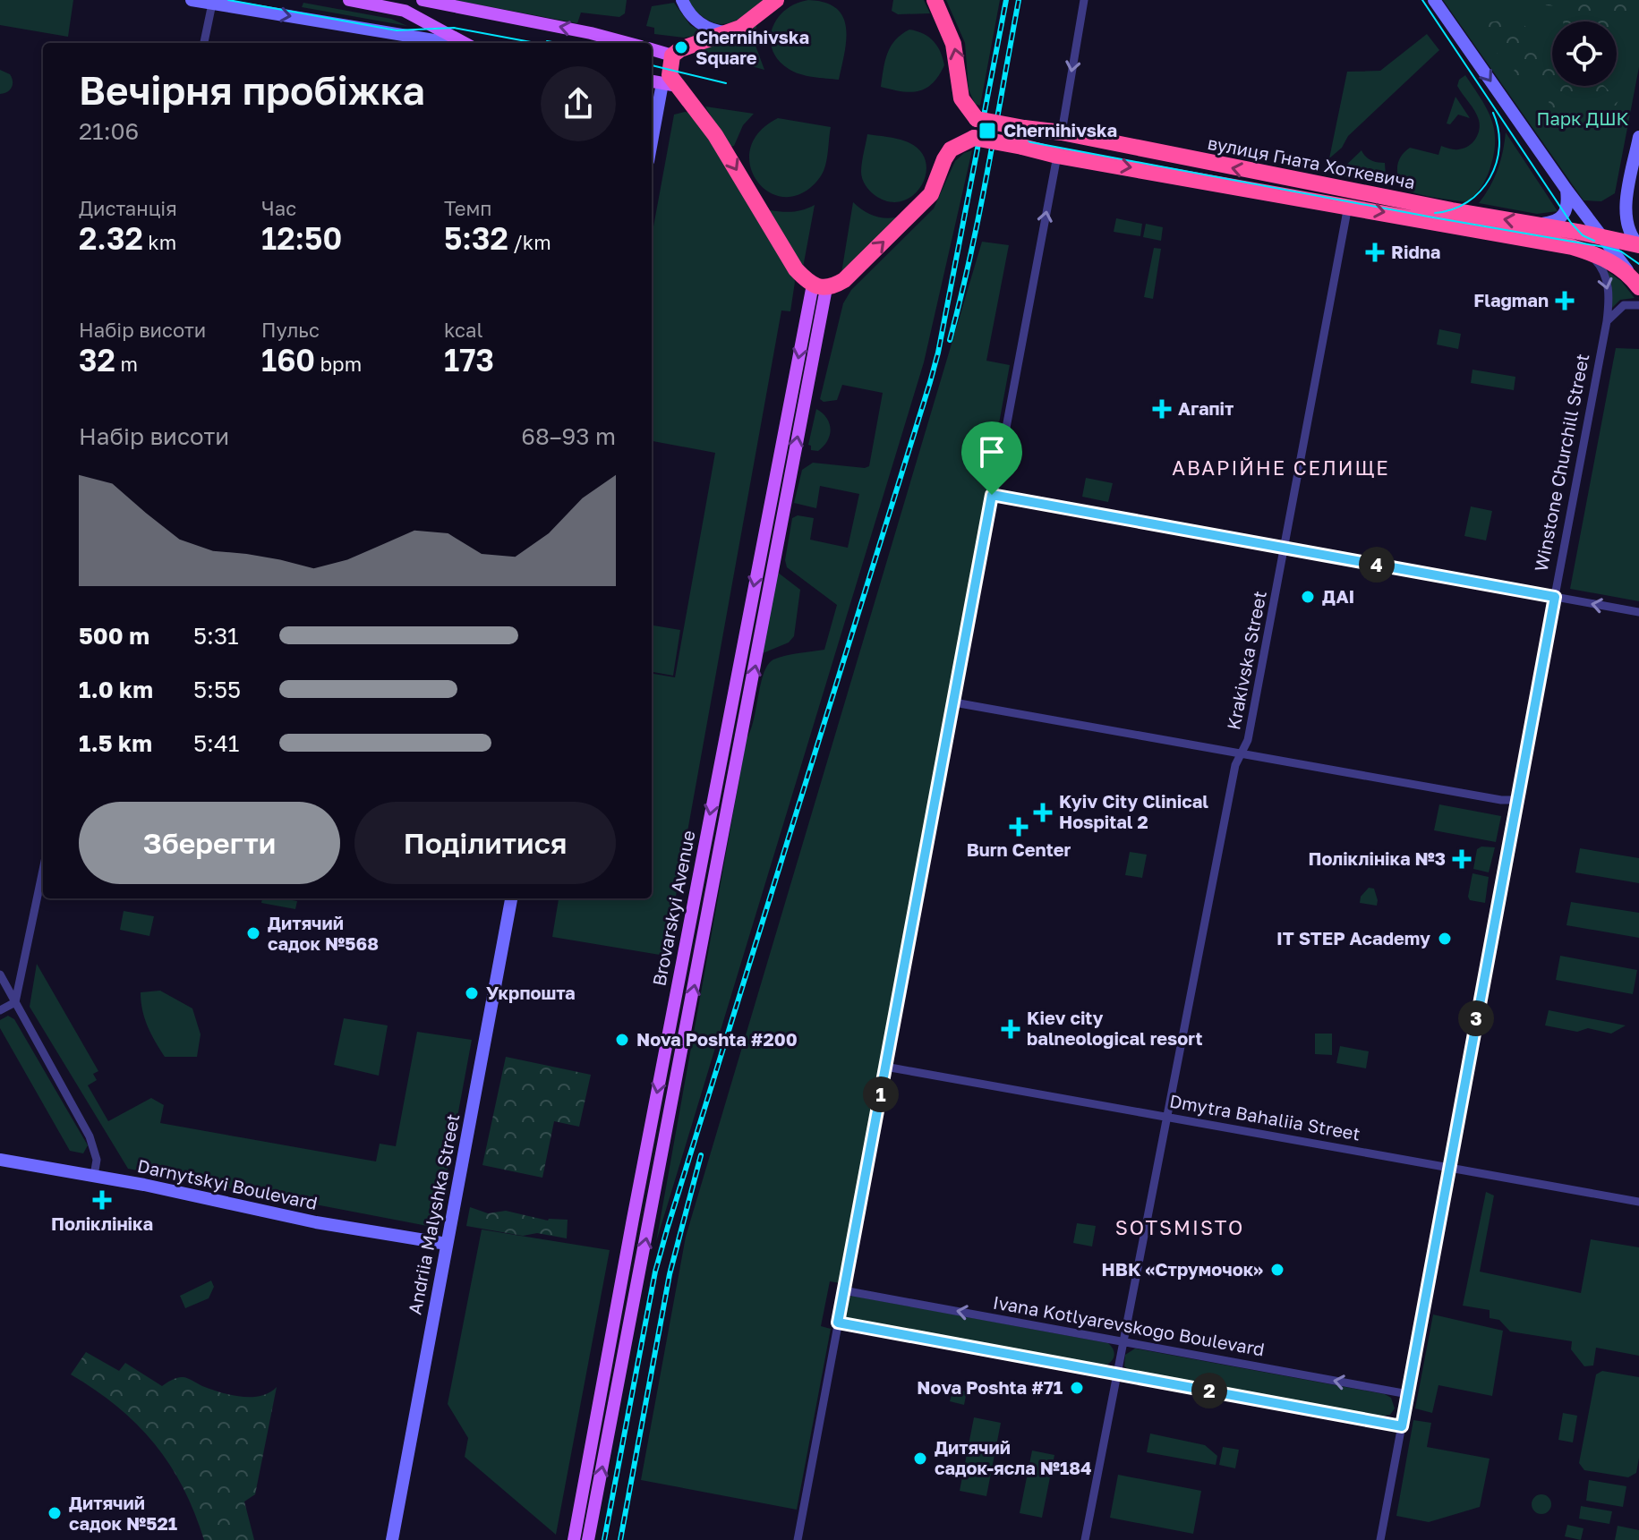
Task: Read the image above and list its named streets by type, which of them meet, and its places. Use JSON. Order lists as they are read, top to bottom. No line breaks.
{"streets":{"highway":["вулиця Гната Хоткевича"],"main road":["Brovarskyi Avenue"],"street":["Winstone Churchill Street","Krakivska Street","Dmytra Bahaliia Street","Darnytskyi Boulevard","Andriia Malyshka Street","Ivana Kotlyarevskogo Boulevard"]},"crossings":[["вулиця Гната Хоткевича","Winstone Churchill Street"],["вулиця Гната Хоткевича","Krakivska Street"],["Winstone Churchill Street","Dmytra Bahaliia Street"],["Winstone Churchill Street","Ivana Kotlyarevskogo Boulevard"],["Krakivska Street","Dmytra Bahaliia Street"],["Krakivska Street","Ivana Kotlyarevskogo Boulevard"],["Darnytskyi Boulevard","Andriia Malyshka Street"]],"districts":["АВАРІЙНЕ СЕЛИЩЕ","SOTSMISTO"],"parks":["Парк ДШК"],"places":{"other":["Chernihivska Square","ДАІ","Дитячий садок №568","IT STEP Academy","Укрпошта","Nova Poshta #200","НВК «Струмочок»","Nova Poshta #71","Дитячий садок-ясла №184","Дитячий садок №521"],"transit":["Chernihivska"],"health":["Ridna","Flagman","Агапіт","Kyiv City Clinical Hospital 2","Burn Center","Поліклініка №3","Kiev city balneological resort","Поліклініка"]},"page":{"heading":["Вечірня пробіжка","21:06"],"stats":[["Дистанція","2.32 km"],["Час","12:50"],["Темп","5:32 /km"],["Набір висоти","32 m"],["Пульс","160 bpm"],["kcal","173"]],"chart":["Набір висоти","68–93 m"],"pins":["4","3","1","2"],"list":[{"name":"500 m","note":"5:31"},{"name":"1.0 km","note":"5:55"},{"name":"1.5 km","note":"5:41"}],"buttons":["Зберегти","Поділитися"]}}
